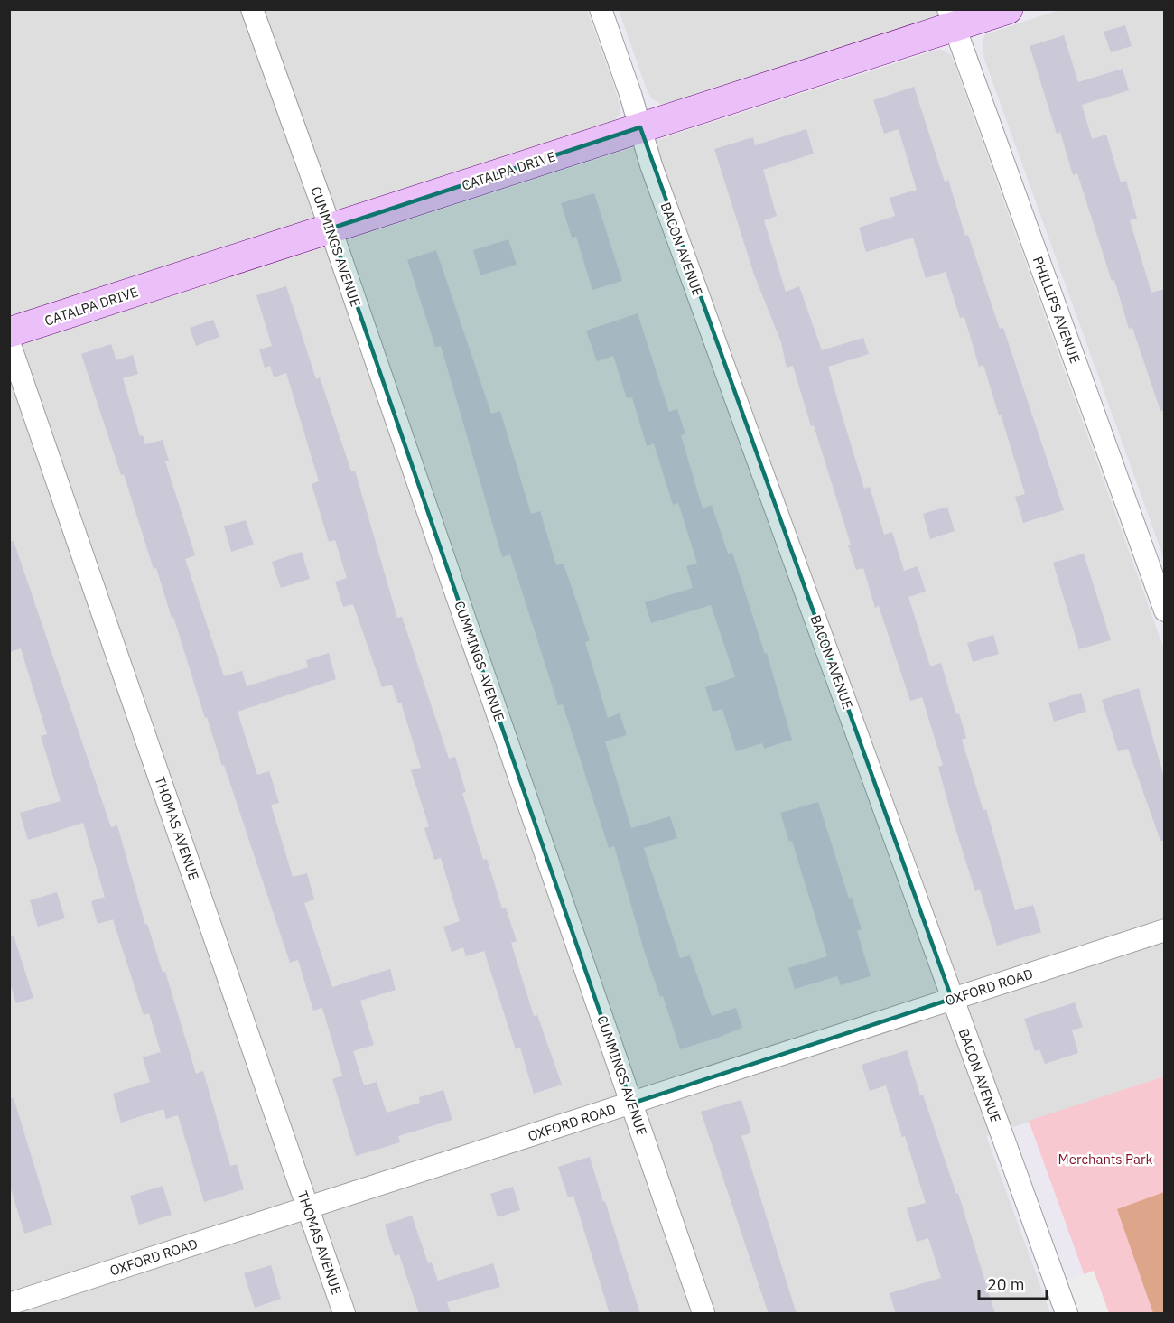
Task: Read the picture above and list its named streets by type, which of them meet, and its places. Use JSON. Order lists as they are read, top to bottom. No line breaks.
{"streets":{"street":["CATALPA DRIVE","CUMMINGS AVENUE","BACON AVENUE","PHILLIPS AVENUE","THOMAS AVENUE","OXFORD ROAD"]},"crossings":[["CATALPA DRIVE","CUMMINGS AVENUE"],["CATALPA DRIVE","BACON AVENUE"],["CATALPA DRIVE","PHILLIPS AVENUE"],["CUMMINGS AVENUE","OXFORD ROAD"],["BACON AVENUE","OXFORD ROAD"],["THOMAS AVENUE","OXFORD ROAD"]],"parks":["Merchants Park"],"scale_bar":"20 m"}
